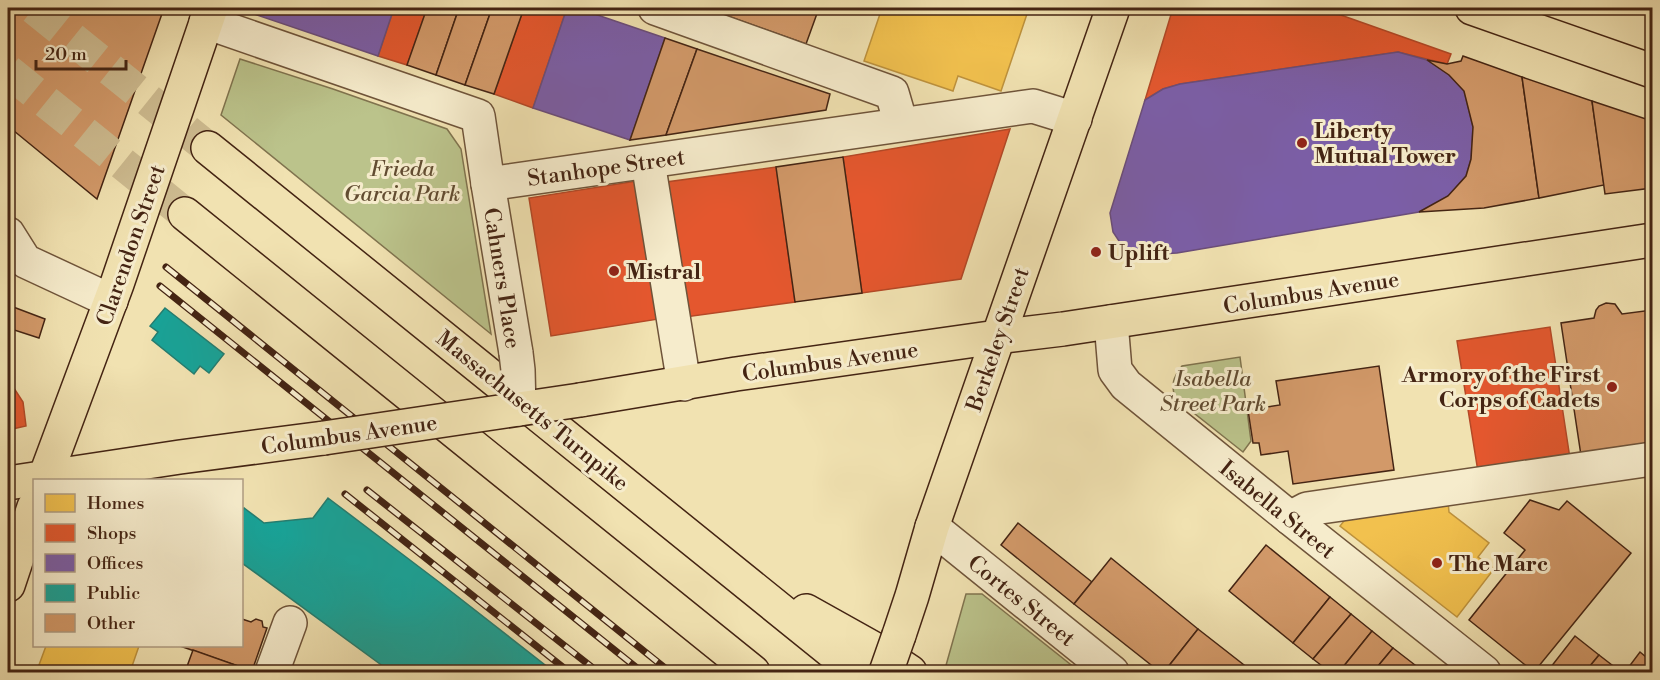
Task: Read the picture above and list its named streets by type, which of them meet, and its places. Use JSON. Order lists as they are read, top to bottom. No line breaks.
{"streets":{"main road":["Clarendon Street","Columbus Avenue","Berkeley Street","Massachusetts Turnpike"],"street":["Stanhope Street","Cahners Place","Isabella Street","Cortes Street"]},"crossings":[["Stanhope Street","Cahners Place"],["Stanhope Street","Berkeley Street"],["Clarendon Street","Columbus Avenue"],["Cahners Place","Columbus Avenue"],["Columbus Avenue","Berkeley Street"],["Columbus Avenue","Isabella Street"],["Berkeley Street","Cortes Street"]],"parks":["Frieda Garcia Park","Isabella Street Park"],"places":["Liberty Mutual Tower","Uplift","Mistral","Armory of the First Corps of Cadets","The Marc"],"legend":["Homes","Shops","Offices","Public","Other"],"scale_bar":"20 m"}
